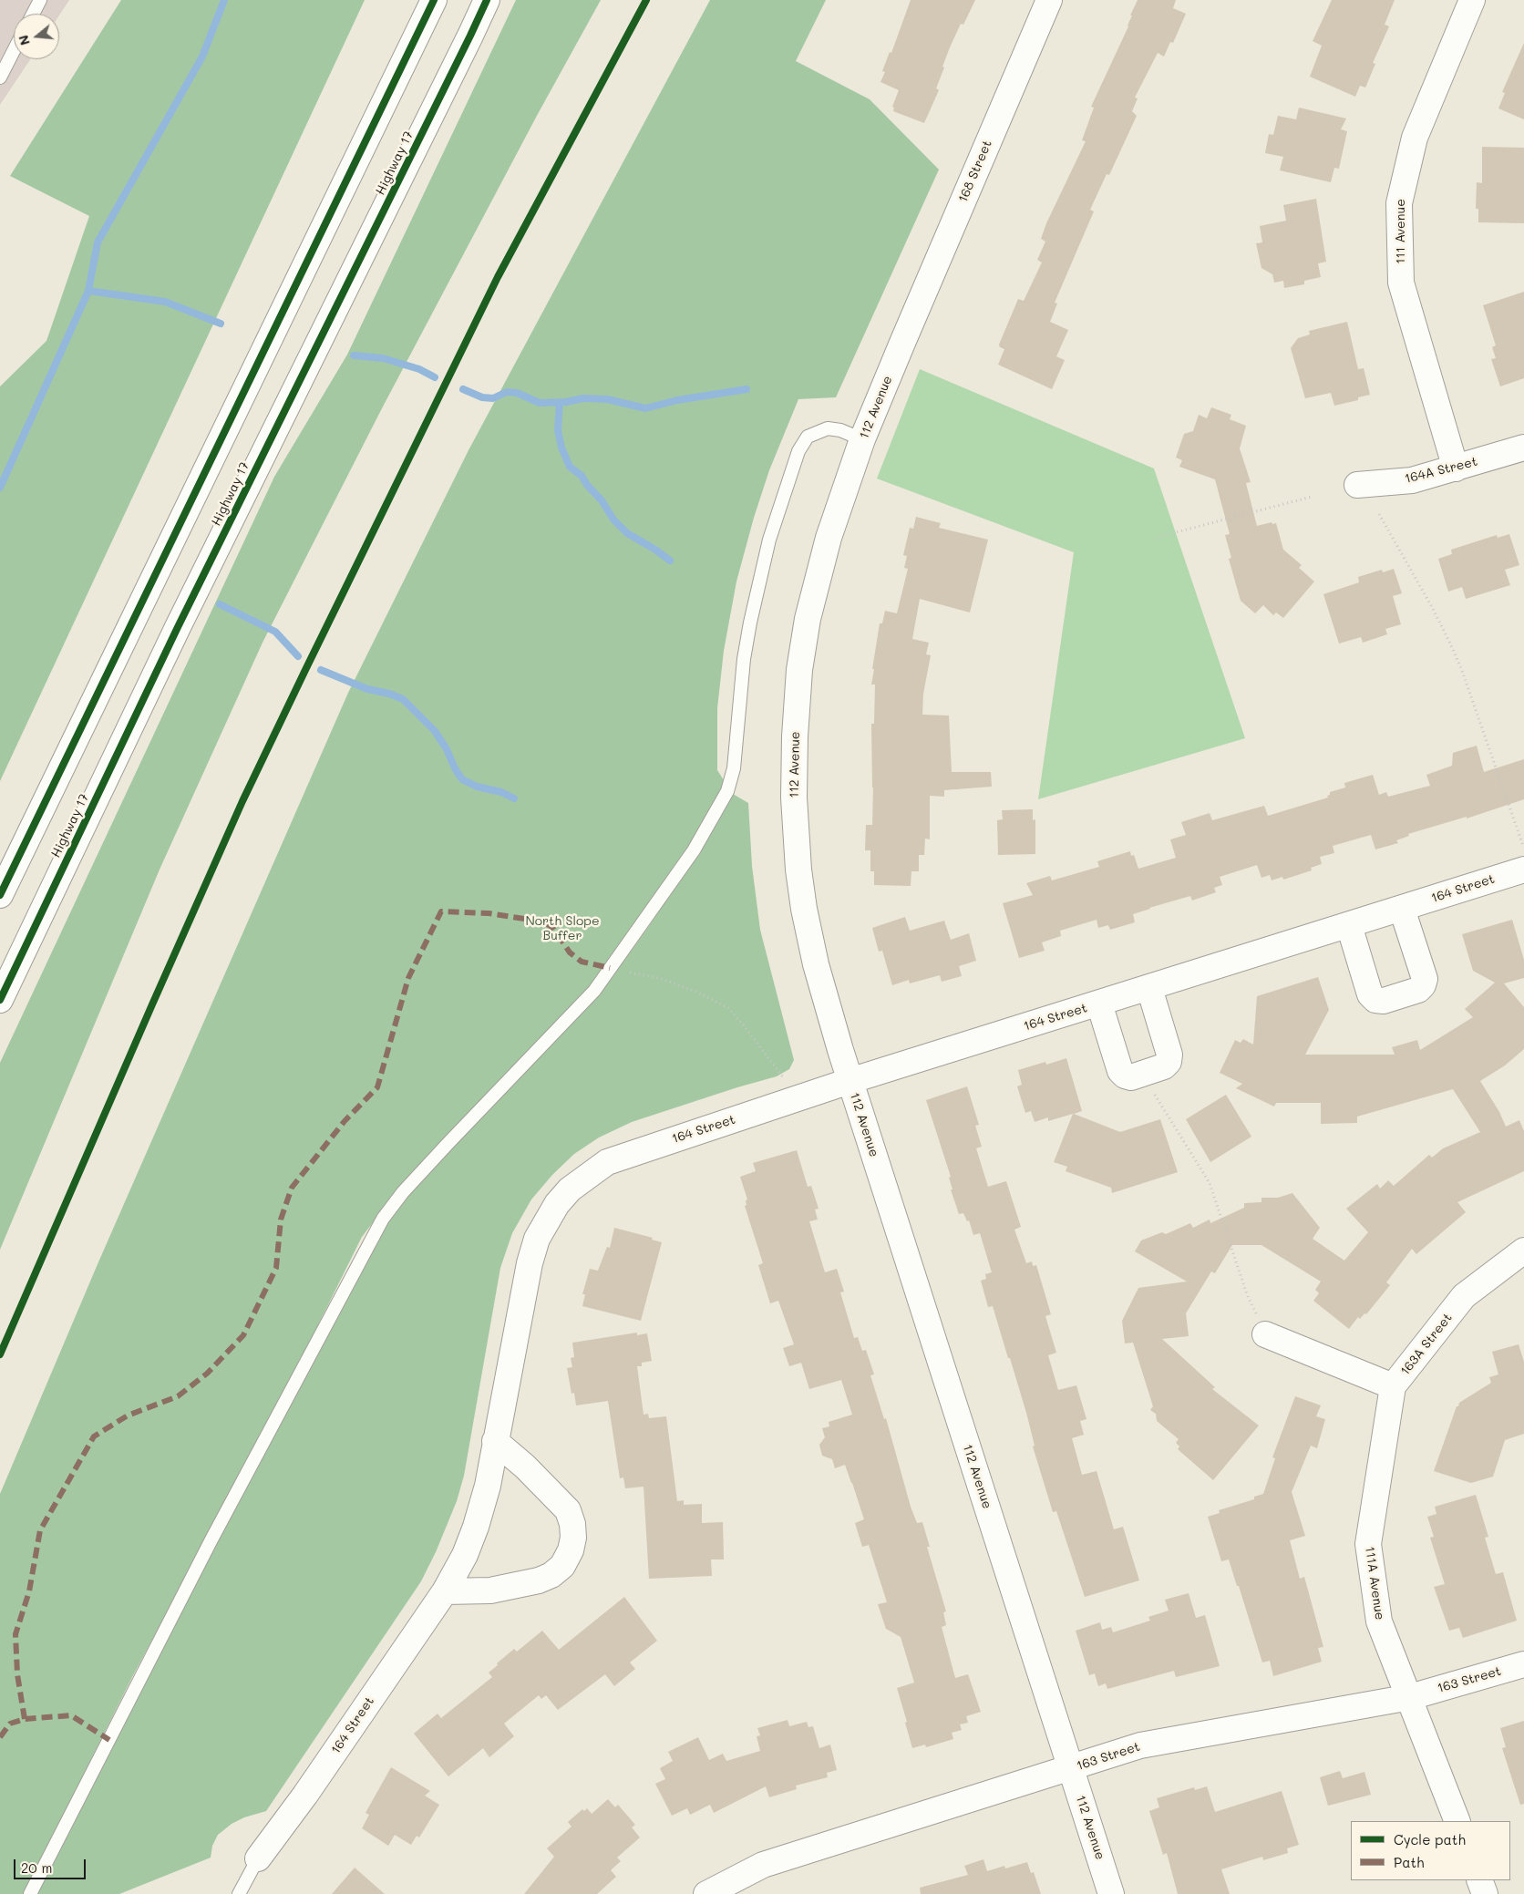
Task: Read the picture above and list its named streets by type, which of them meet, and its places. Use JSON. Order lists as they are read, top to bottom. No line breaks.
{"streets":{"main road":["Highway 17","168 Street","111 Avenue","112 Avenue","164A Street","164 Street","163A Street","111A Avenue","163 Street"]},"crossings":[["168 Street","112 Avenue"],["111 Avenue","164A Street"],["112 Avenue","164 Street"],["112 Avenue","163 Street"],["163A Street","111A Avenue"],["111A Avenue","163 Street"]],"parks":["North Slope Buffer"],"legend":["Cycle path","Path"],"scale_bar":"20 m","north":"left"}
